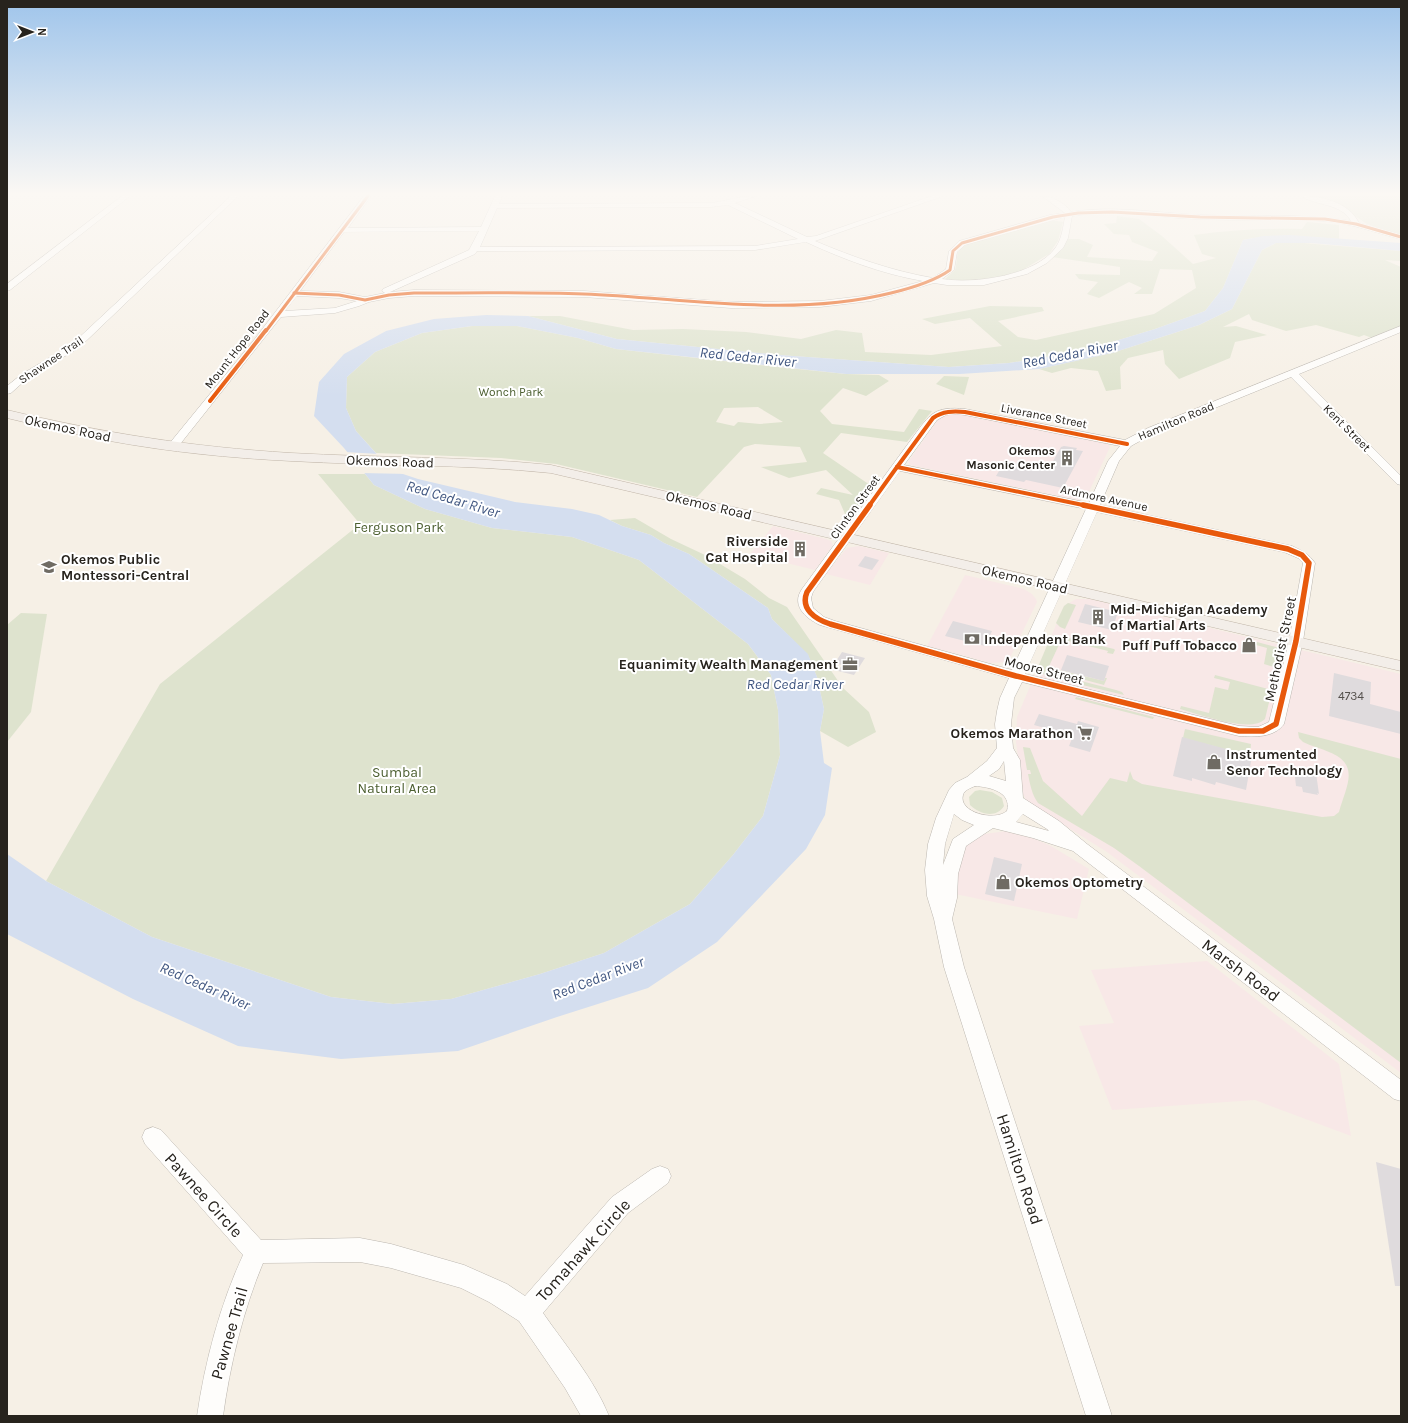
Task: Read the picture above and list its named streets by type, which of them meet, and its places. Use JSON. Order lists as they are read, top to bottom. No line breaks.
{"streets":{"main road":["Okemos Road"],"street":["Mount Hope Road","Shawnee Trail","Liverance Street","Hamilton Road","Kent Street","Ardmore Avenue","Clinton Street","Methodist Street","Moore Street","Marsh Road","Pawnee Circle","Tomahawk Circle","Pawnee Trail"]},"crossings":[["Mount Hope Road","Okemos Road"],["Liverance Street","Hamilton Road"],["Liverance Street","Clinton Street"],["Hamilton Road","Okemos Road"],["Hamilton Road","Kent Street"],["Hamilton Road","Ardmore Avenue"],["Hamilton Road","Moore Street"],["Hamilton Road","Marsh Road"],["Okemos Road","Clinton Street"],["Okemos Road","Methodist Street"],["Ardmore Avenue","Clinton Street"],["Ardmore Avenue","Methodist Street"],["Clinton Street","Moore Street"],["Methodist Street","Moore Street"],["Pawnee Circle","Pawnee Trail"]],"water":["Red Cedar River"],"parks":["Wonch Park","Ferguson Park","Sumbal Natural Area"],"places":{"building":["Okemos Masonic Center","Riverside Cat Hospital","Mid-Michigan Academy of Martial Arts"],"school or university":["Okemos Public Montessori-Central"],"bank":["Independent Bank"],"shop":["Puff Puff Tobacco","Instrumented Senor Technology","Okemos Optometry"],"office":["Equanimity Wealth Management"],"supermarket":["Okemos Marathon"]},"house_numbers":["4734"],"north":"right"}
